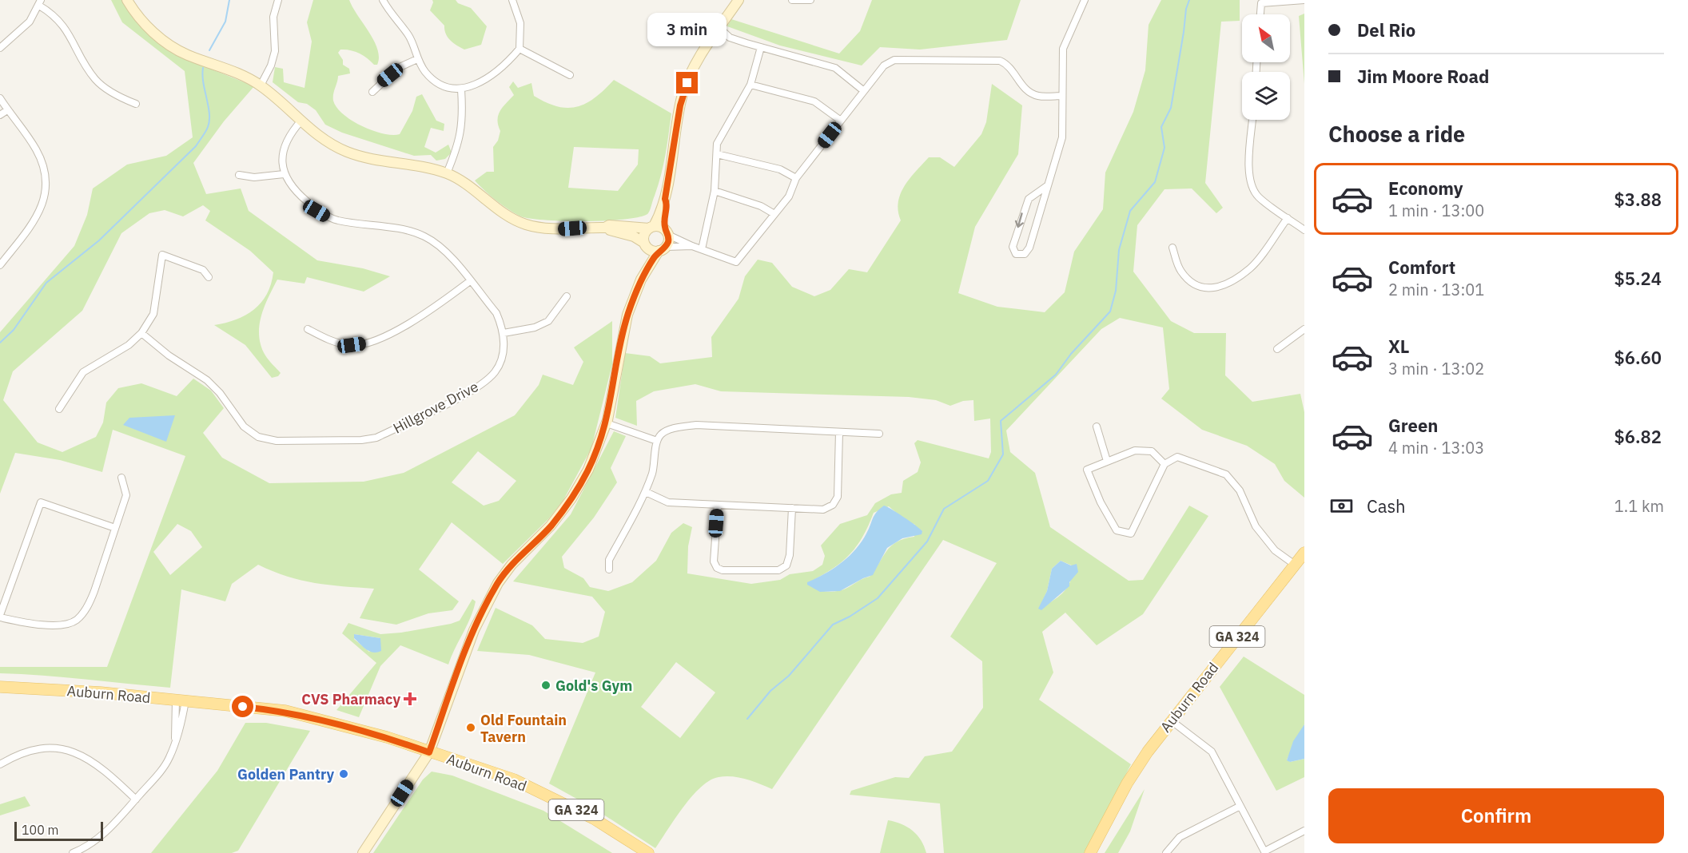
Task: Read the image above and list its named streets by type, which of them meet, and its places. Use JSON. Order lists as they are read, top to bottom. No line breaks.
{"streets":{"main road":["GA 324","Auburn Road"],"street":["Hillgrove Drive"]},"places":{"other":["Gold's Gym","Old Fountain Tavern","Golden Pantry"],"health":["CVS Pharmacy"]},"scale_bar":"100 m","north":"top left","page":{"banner":["Del Rio","Jim Moore Road"],"bubble":"3 min","heading":"Choose a ride","list":[{"name":"Economy","note":"1 min · 13:00","value":"$3.88"},{"name":"Comfort","note":"2 min · 13:01","value":"$5.24"},{"name":"XL","note":"3 min · 13:02","value":"$6.60"},{"name":"Green","note":"4 min · 13:03","value":"$6.82"}],"pay":["Cash","1.1 km"],"buttons":"Confirm","scale":"100 m"}}
